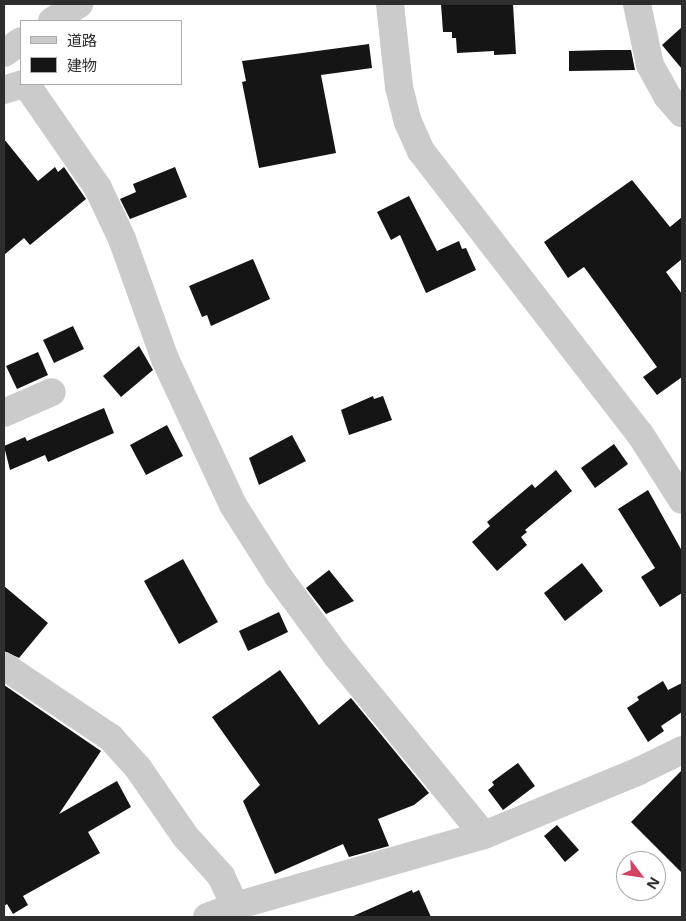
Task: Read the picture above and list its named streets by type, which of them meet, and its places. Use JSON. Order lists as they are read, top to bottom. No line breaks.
{"legend":["道路","建物"],"north":"bottom right"}
